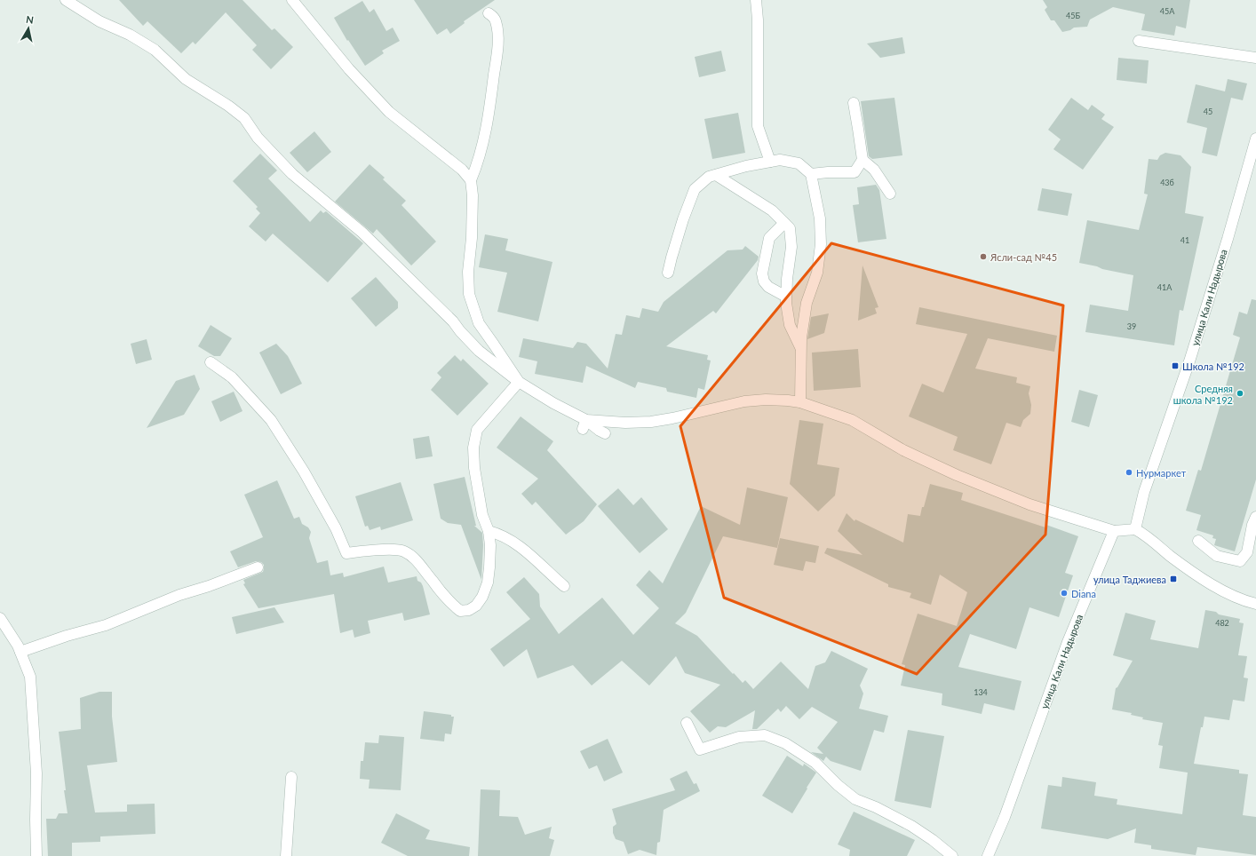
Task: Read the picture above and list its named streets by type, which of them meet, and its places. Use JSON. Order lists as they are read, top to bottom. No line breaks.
{"streets":{"street":["улица Кали Надырова"]},"places":{"other":["Ясли-сад №45","Средняя школа №192","Нурмаркет","Diana"],"transit":["Школа №192","улица Таджиева"]},"house_numbers":["45А","45Б","45","43б","41","41А","39","482","134"],"north":"top"}
